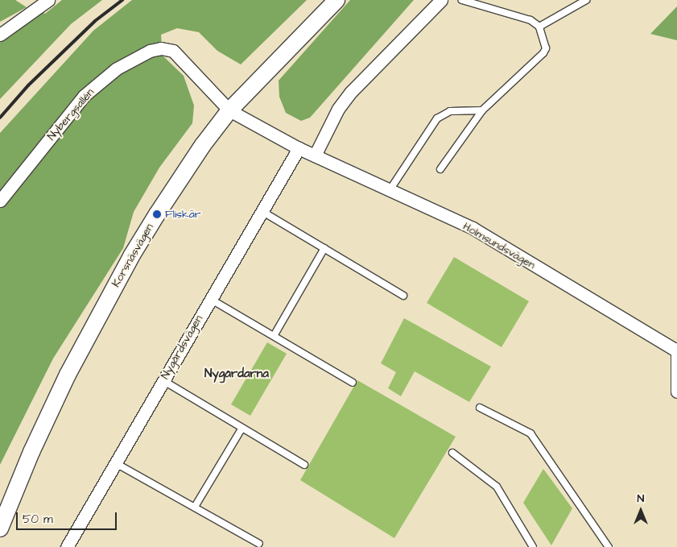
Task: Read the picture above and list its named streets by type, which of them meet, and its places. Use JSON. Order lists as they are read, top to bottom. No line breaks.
{"streets":{"street":["Nybergsallén","Holmsundsvägen","Korsnäsvägen","Nygårdsvägen"]},"crossings":[["Nybergsallén","Holmsundsvägen"],["Nybergsallén","Korsnäsvägen"],["Holmsundsvägen","Korsnäsvägen"],["Holmsundsvägen","Nygårdsvägen"]],"districts":["Nygårdarna"],"places":["Fliskär"],"scale_bar":"50 m","north":"top"}
